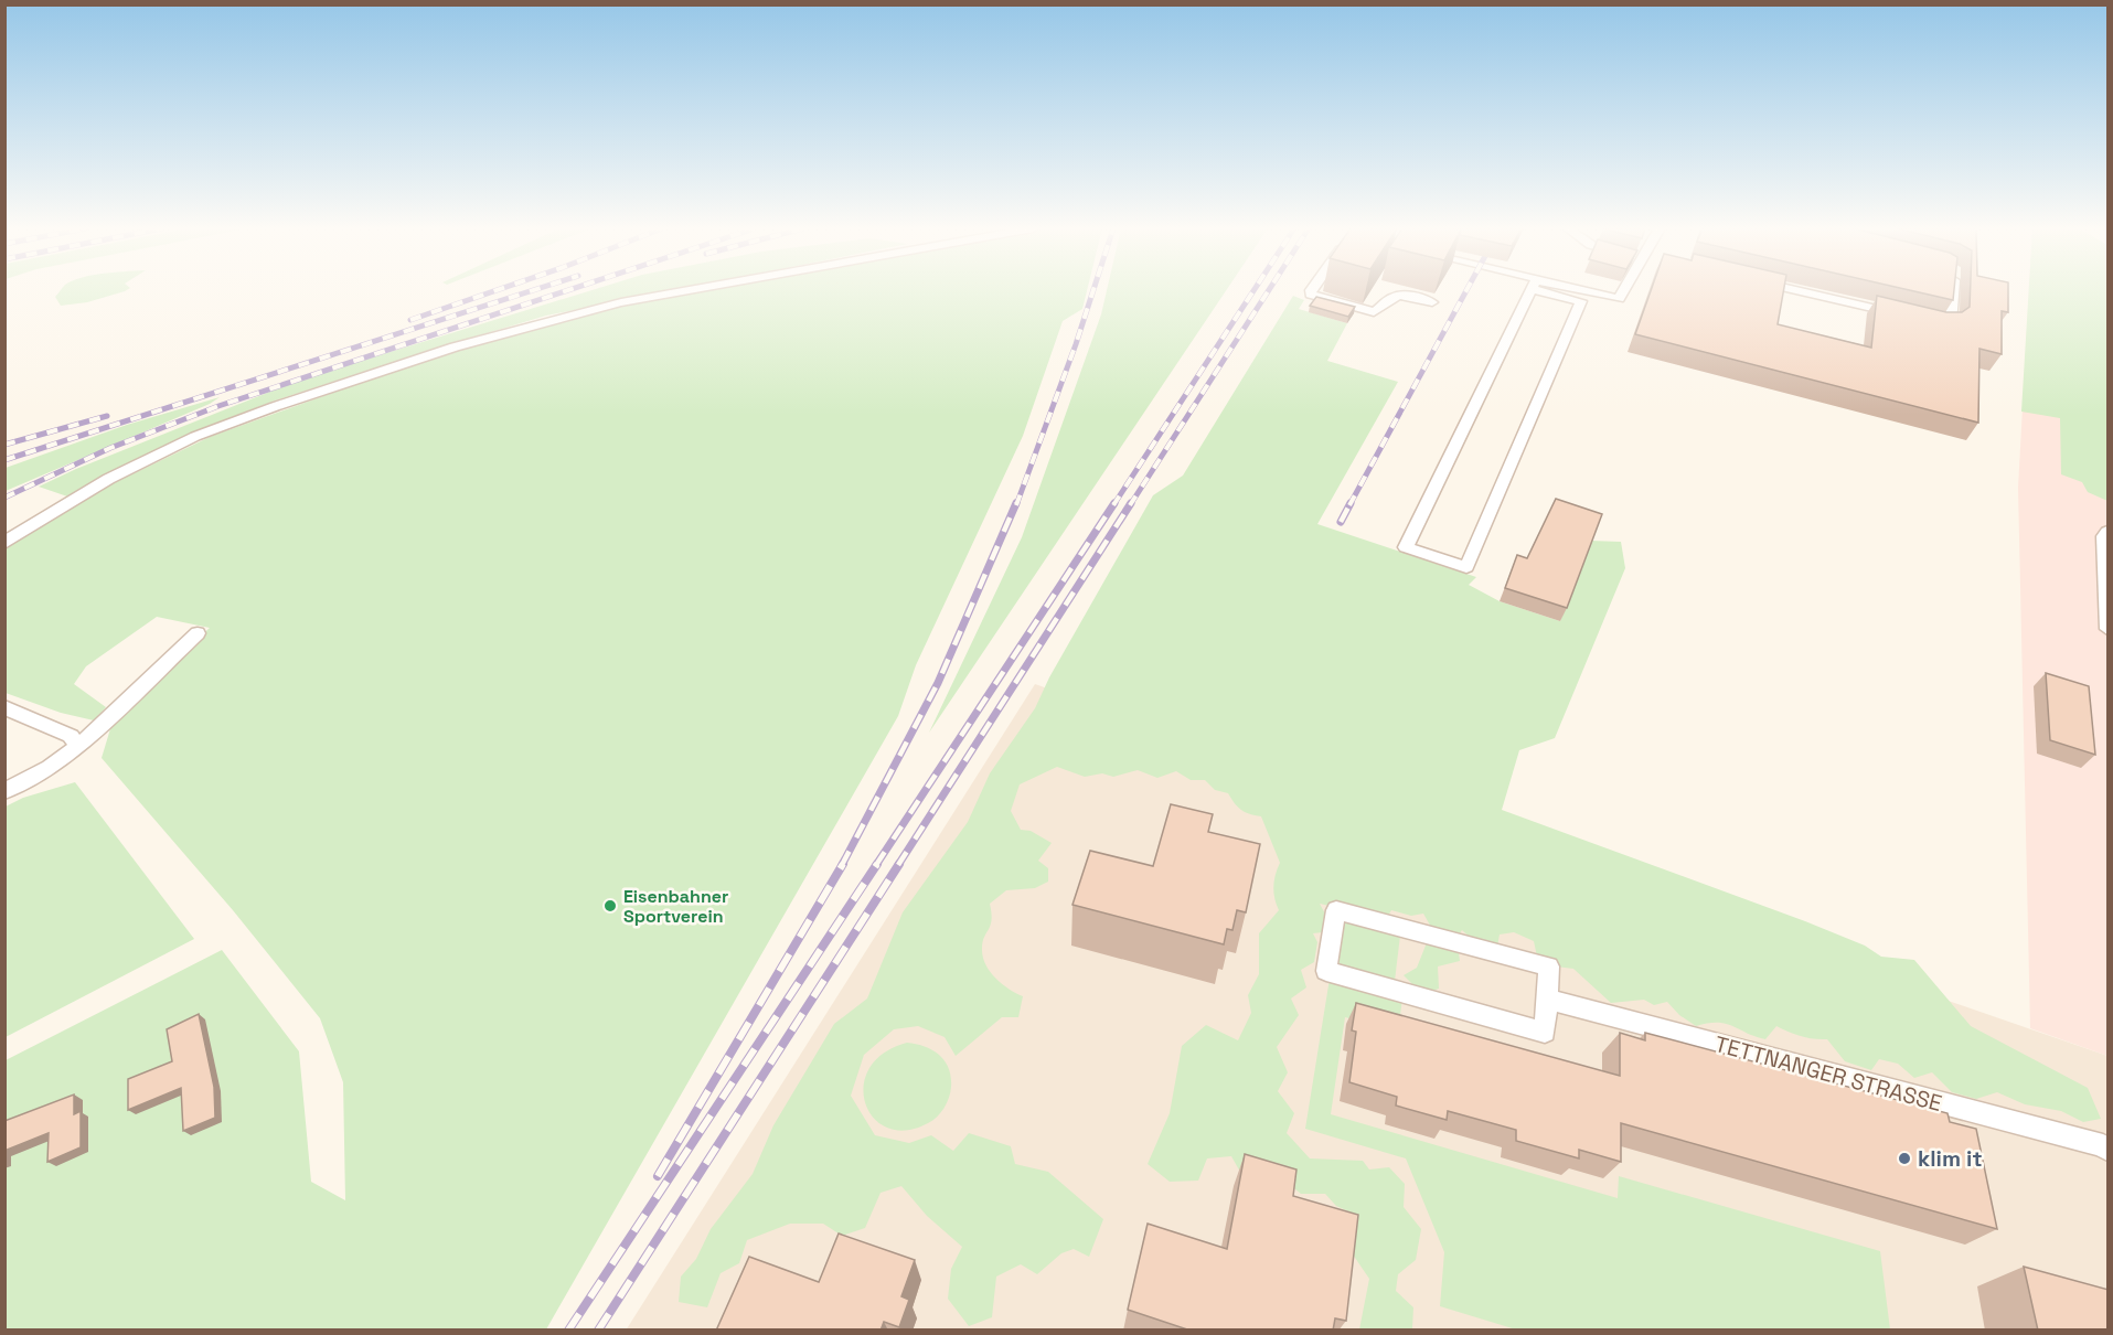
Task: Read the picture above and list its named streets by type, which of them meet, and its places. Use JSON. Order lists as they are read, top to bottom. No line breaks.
{"streets":{"lane":["TETTNANGER STRASSE"]},"places":["Eisenbahner Sportverein","klim it"]}
